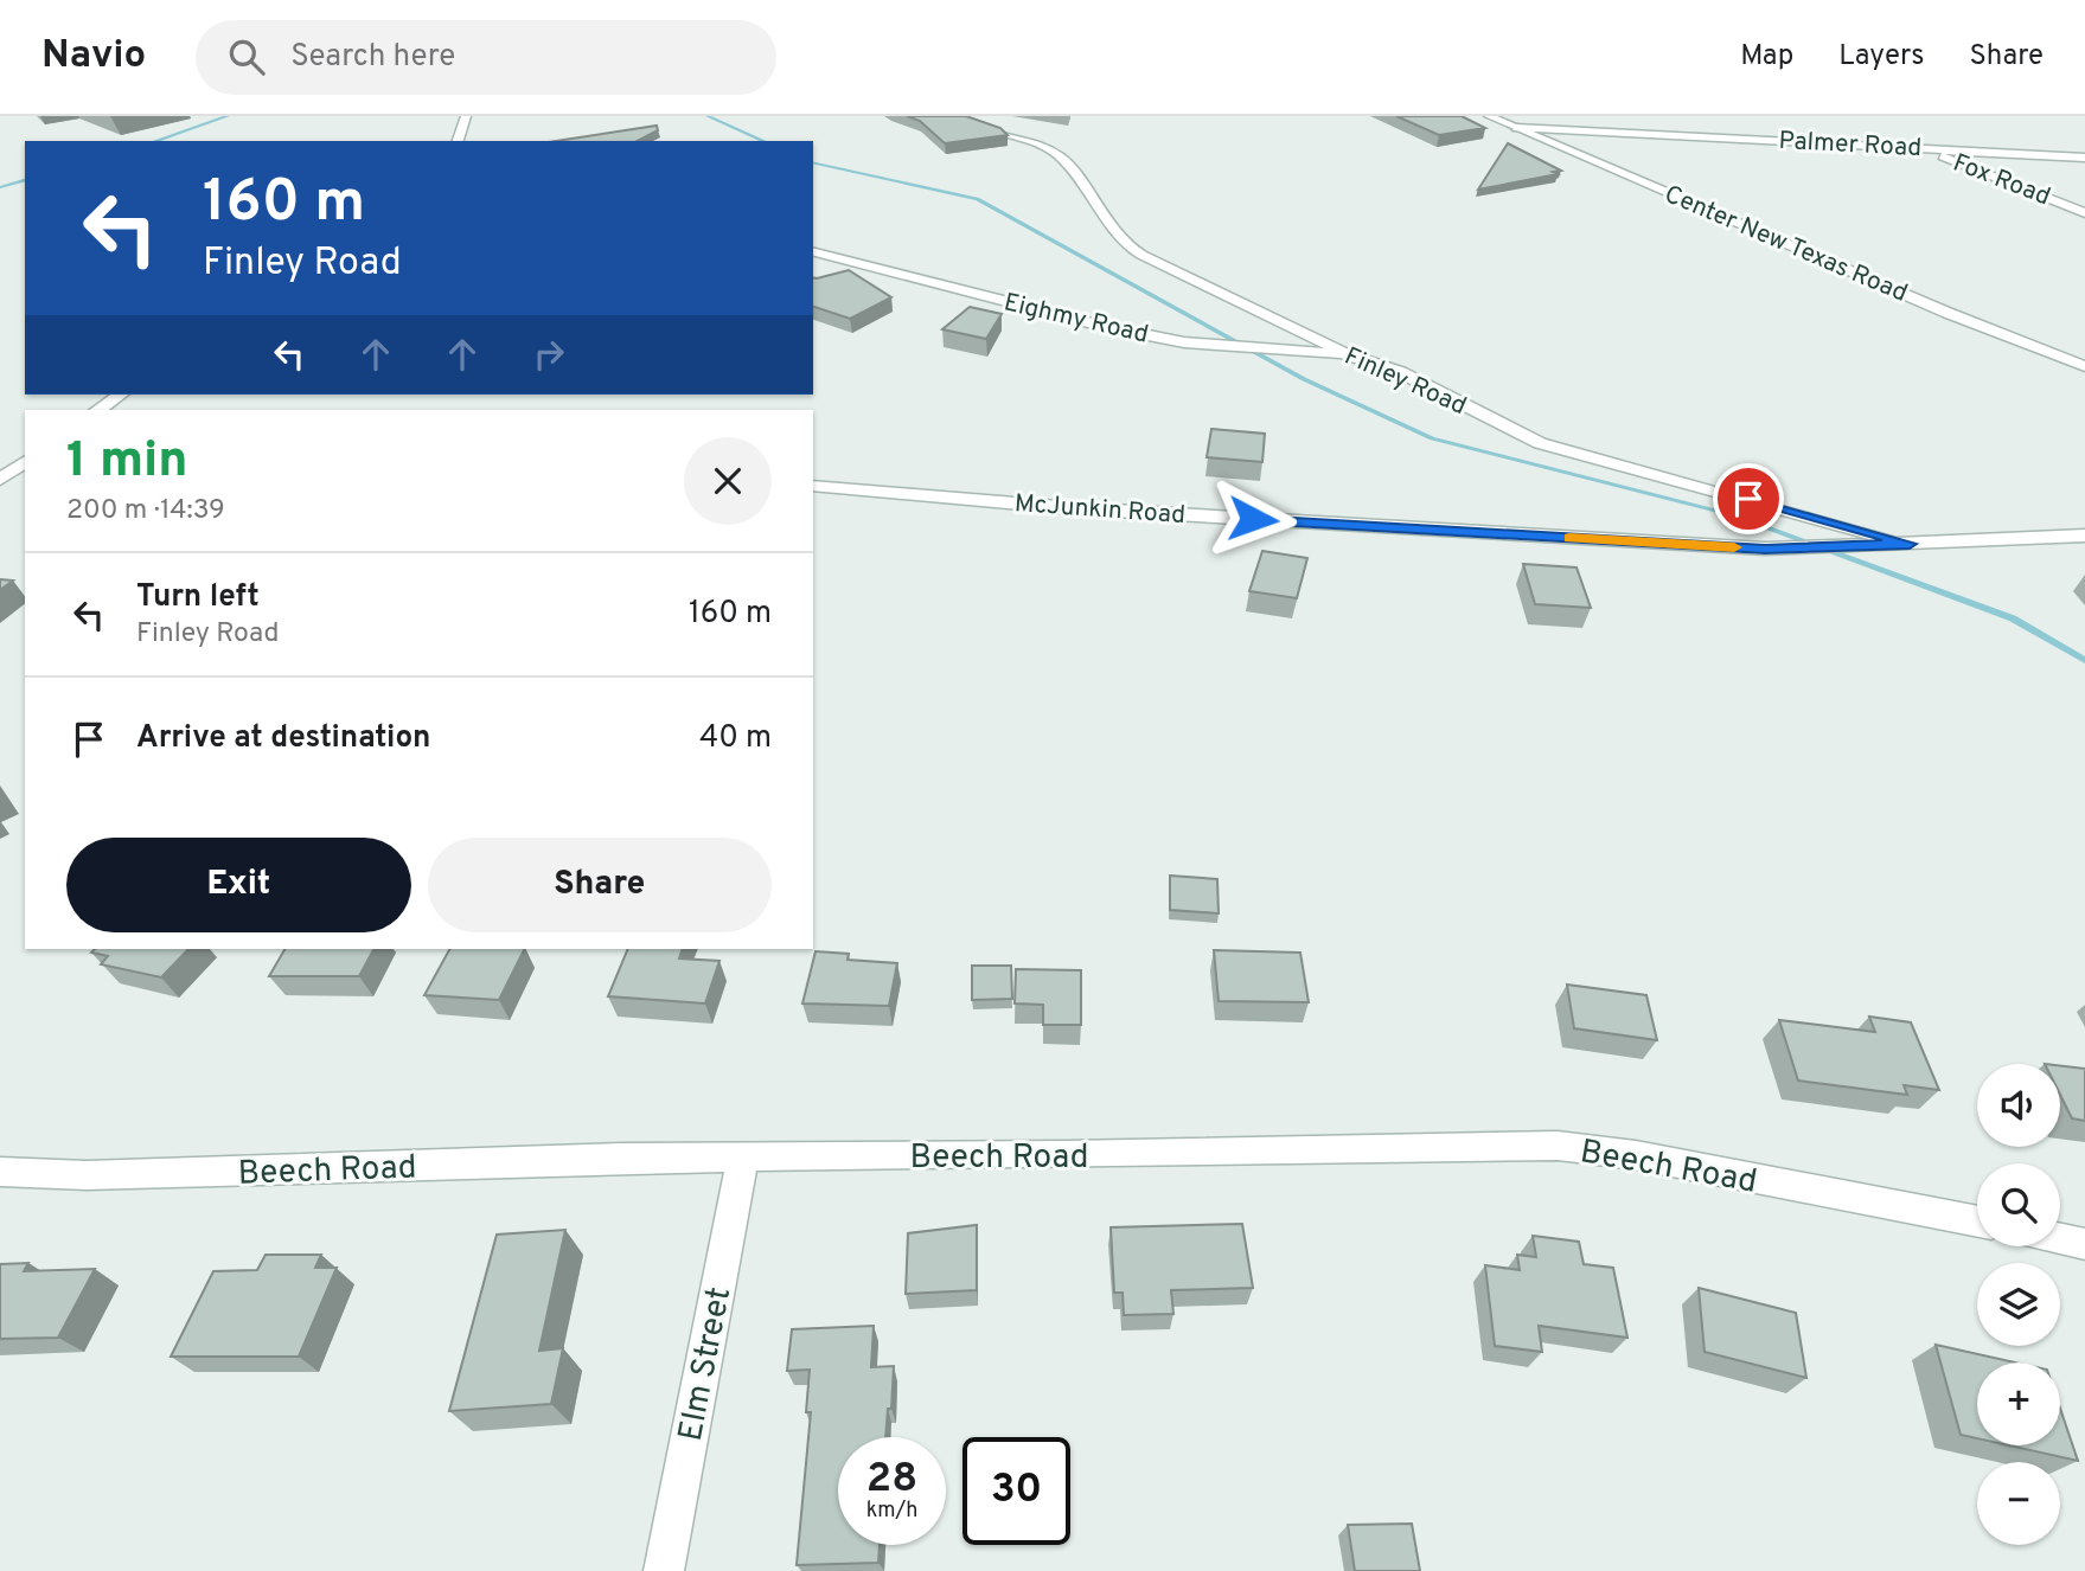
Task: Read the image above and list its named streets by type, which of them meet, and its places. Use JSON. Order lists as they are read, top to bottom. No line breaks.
{"streets":{"street":["Palmer Road","Fox Road","Center New Texas Road","Eighmy Road","Finley Road","McJunkin Road","Beech Road","Elm Street"]},"crossings":[["Palmer Road","Fox Road"],["Palmer Road","Center New Texas Road"],["Eighmy Road","Finley Road"],["Finley Road","McJunkin Road"],["Beech Road","Elm Street"]],"page":{"header":"Navio","search":"Search here","nav":["Map","Layers","Share"],"turn":["160 m","Finley Road"],"heading":["1 min","200 m · 14:39"],"list":[{"name":"Turn left","note":"Finley Road","value":"160 m"},{"name":"Arrive at destination","value":"40 m"}],"buttons":["Exit","Share"],"map_buttons":["+","−"],"speed":"28 km/h","limit":"30"}}
